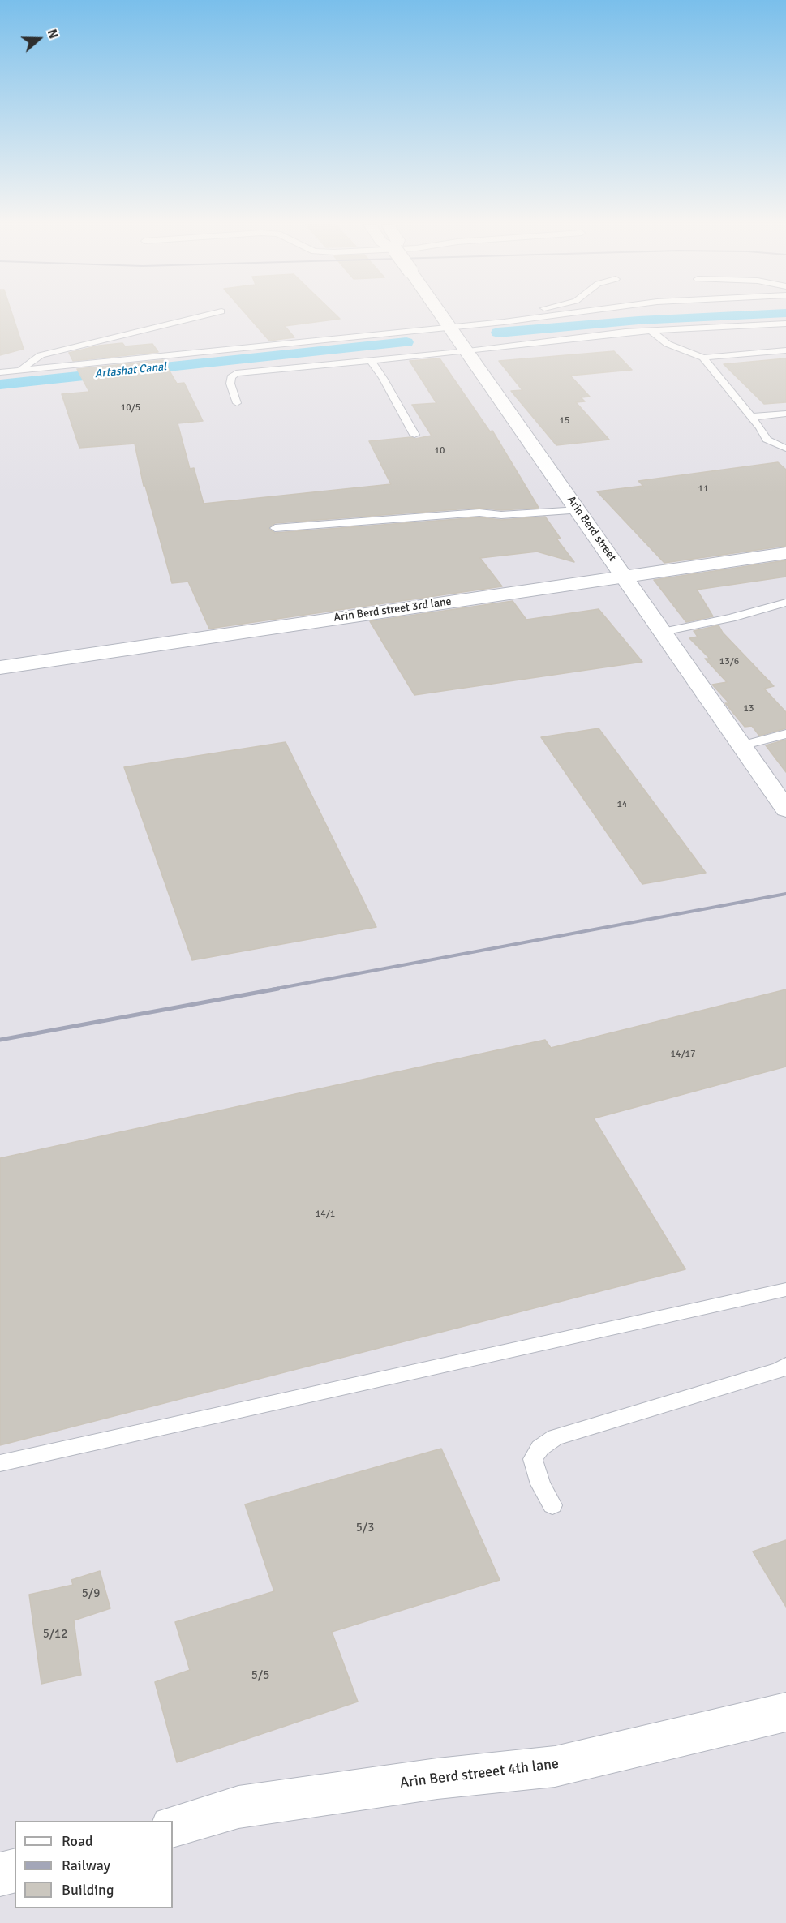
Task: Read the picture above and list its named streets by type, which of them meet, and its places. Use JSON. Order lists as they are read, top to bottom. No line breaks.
{"streets":{"street":["Arin Berd street","Arin Berd street 3rd lane","Arin Berd streeet 4th lane"]},"crossings":[["Arin Berd street","Arin Berd street 3rd lane"]],"water":["Artashat Canal"],"house_numbers":["10/5","15","10","11","13/6","13","14","14/17","14/1","5/3","5/9","5/12","5/5"],"legend":["Road","Railway","Building"],"north":"right"}
